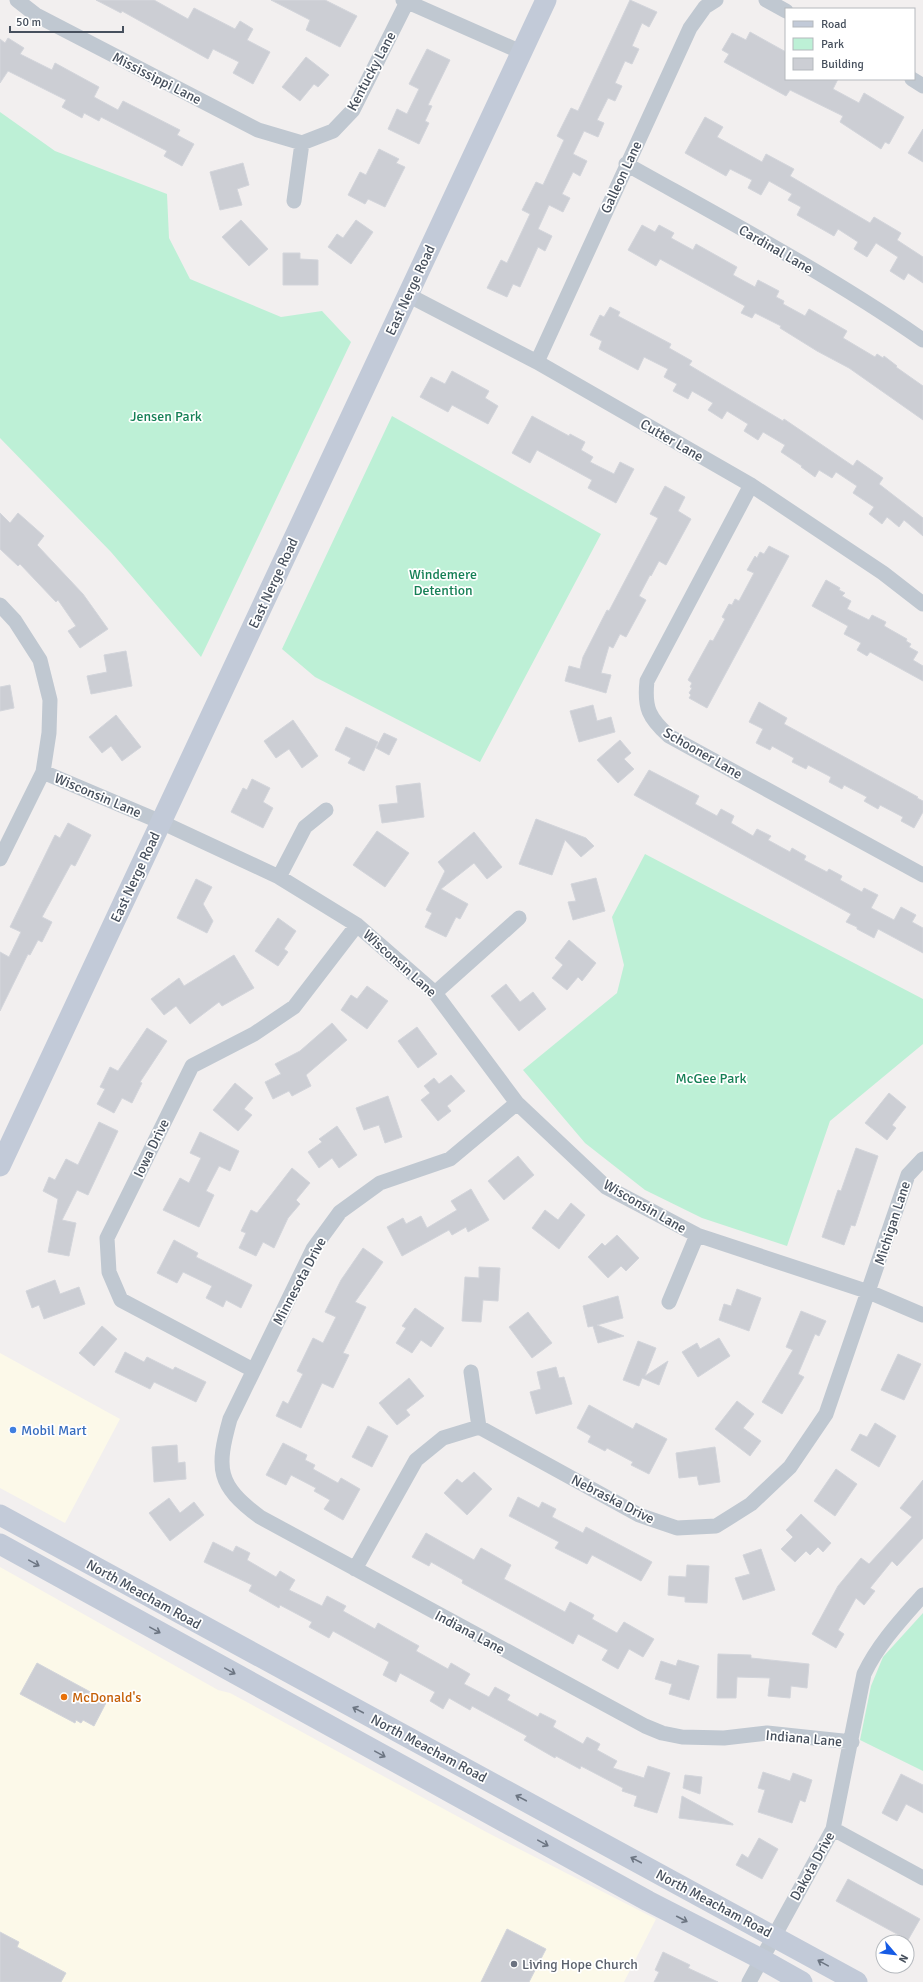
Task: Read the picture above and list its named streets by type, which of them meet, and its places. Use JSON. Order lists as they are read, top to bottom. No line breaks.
{"streets":{"main road":["East Nerge Road","North Meacham Road"],"street":["Kentucky Lane","Mississippi Lane","Galleon Lane","Cardinal Lane","Cutter Lane","Schooner Lane","Wisconsin Lane","Iowa Drive","Michigan Lane","Minnesota Drive","Nebraska Drive","Indiana Lane","Dakota Drive"]},"crossings":[["Kentucky Lane","Mississippi Lane"],["Galleon Lane","Cardinal Lane"],["Galleon Lane","Cutter Lane"],["East Nerge Road","Cutter Lane"],["East Nerge Road","Wisconsin Lane"],["Cutter Lane","Schooner Lane"],["Wisconsin Lane","Iowa Drive"],["Wisconsin Lane","Michigan Lane"],["Wisconsin Lane","Minnesota Drive"],["Wisconsin Lane","Nebraska Drive"],["Iowa Drive","Minnesota Drive"],["Iowa Drive","Indiana Lane"],["Michigan Lane","Nebraska Drive"],["Minnesota Drive","Indiana Lane"],["North Meacham Road","Dakota Drive"],["Indiana Lane","Dakota Drive"]],"parks":["Jensen Park","Windemere Detention","McGee Park"],"places":["Mobil Mart","McDonald's","Living Hope Church"],"legend":["Road","Park","Building"],"scale_bar":"50 m","north":"bottom right"}
